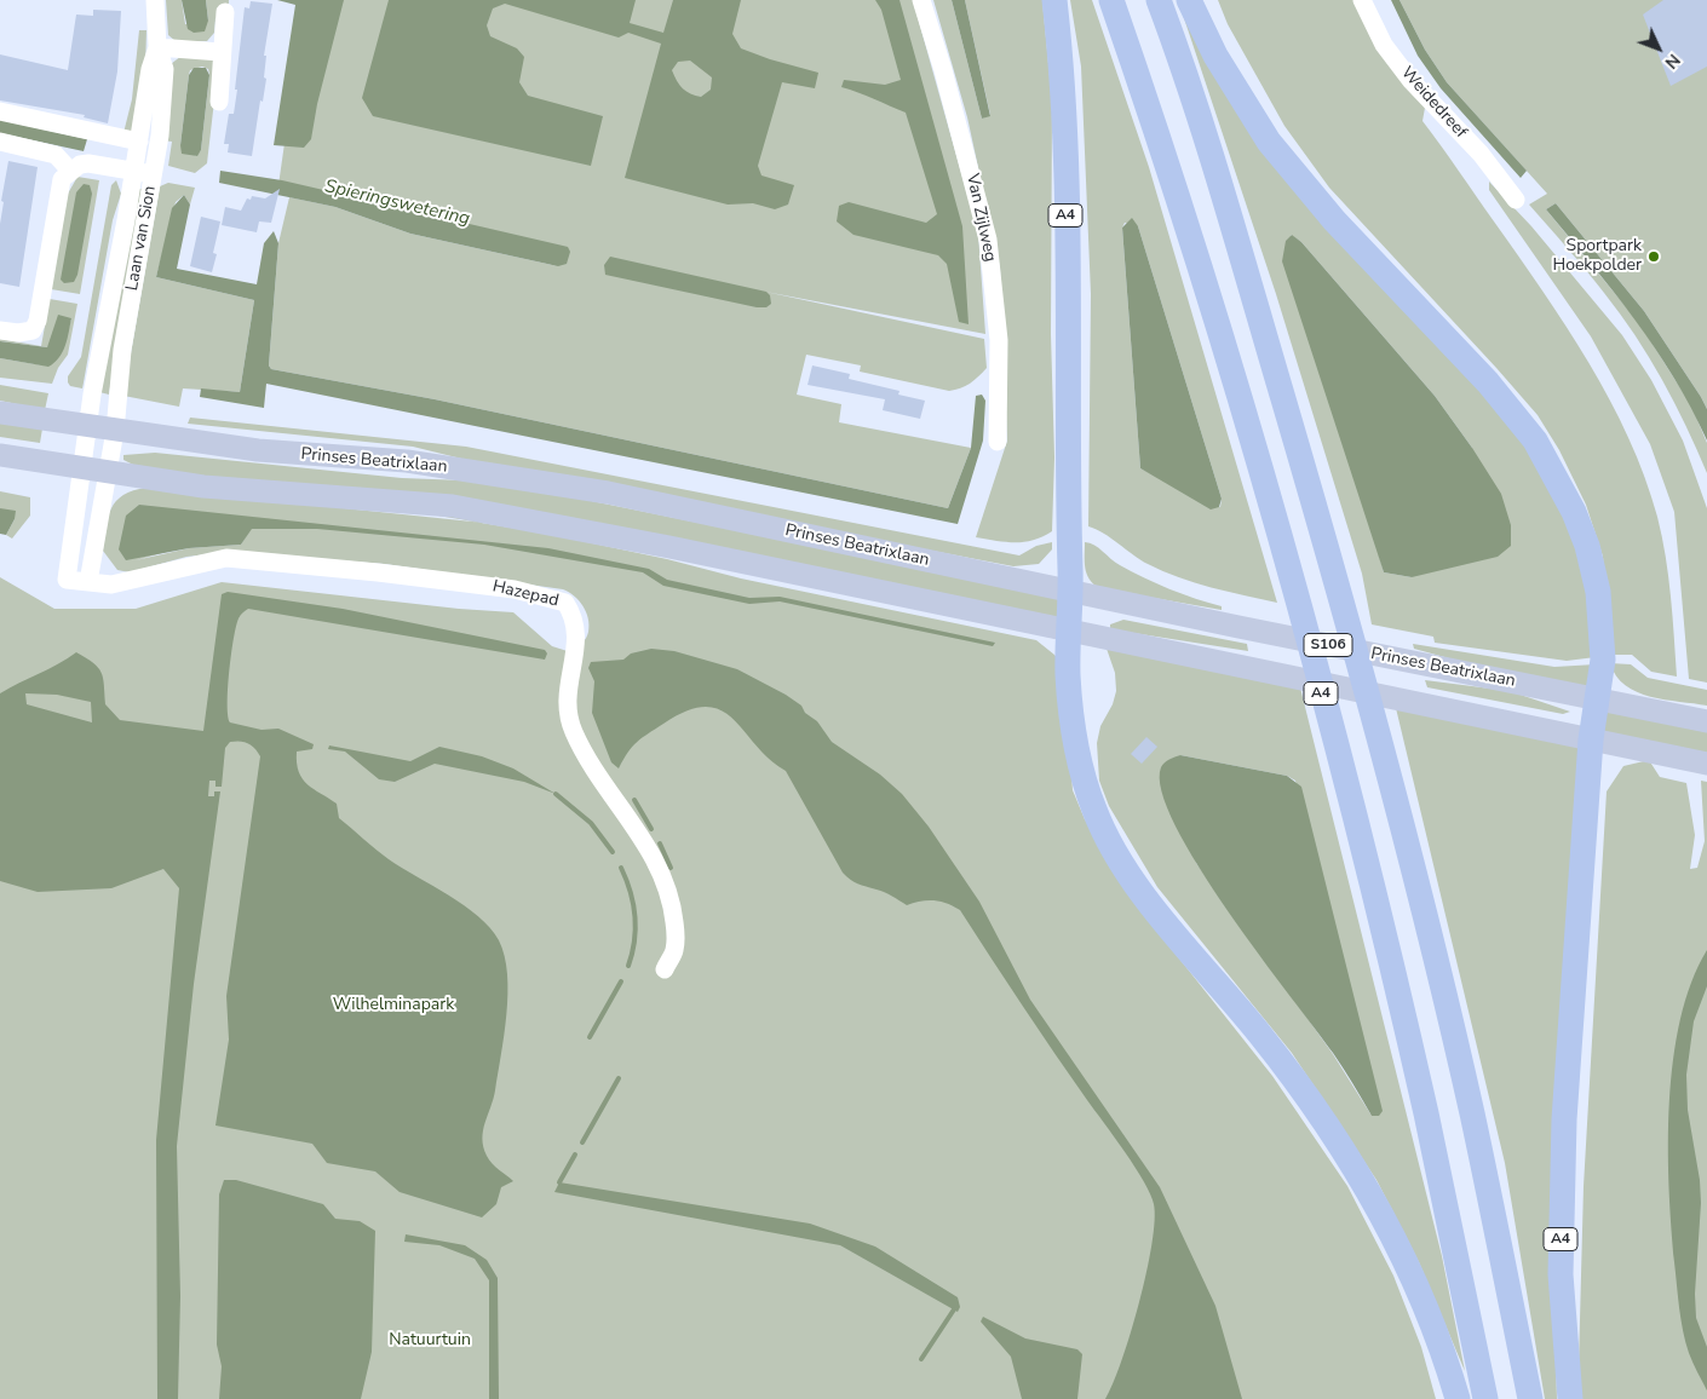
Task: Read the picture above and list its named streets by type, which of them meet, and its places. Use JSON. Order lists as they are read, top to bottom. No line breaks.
{"streets":{"highway":["A4"],"main road":["Prinses Beatrixlaan","S106"],"street":["Weidedreef","Van Zijlweg","Laan van Sion","Hazepad"]},"crossings":[["A4","Prinses Beatrixlaan"],["A4","S106"],["Laan van Sion","Prinses Beatrixlaan"],["Laan van Sion","Hazepad"]],"water":["Spieringswetering"],"parks":["Wilhelminapark","Natuurtuin"],"places":["Sportpark Hoekpolder"],"north":"bottom right"}
